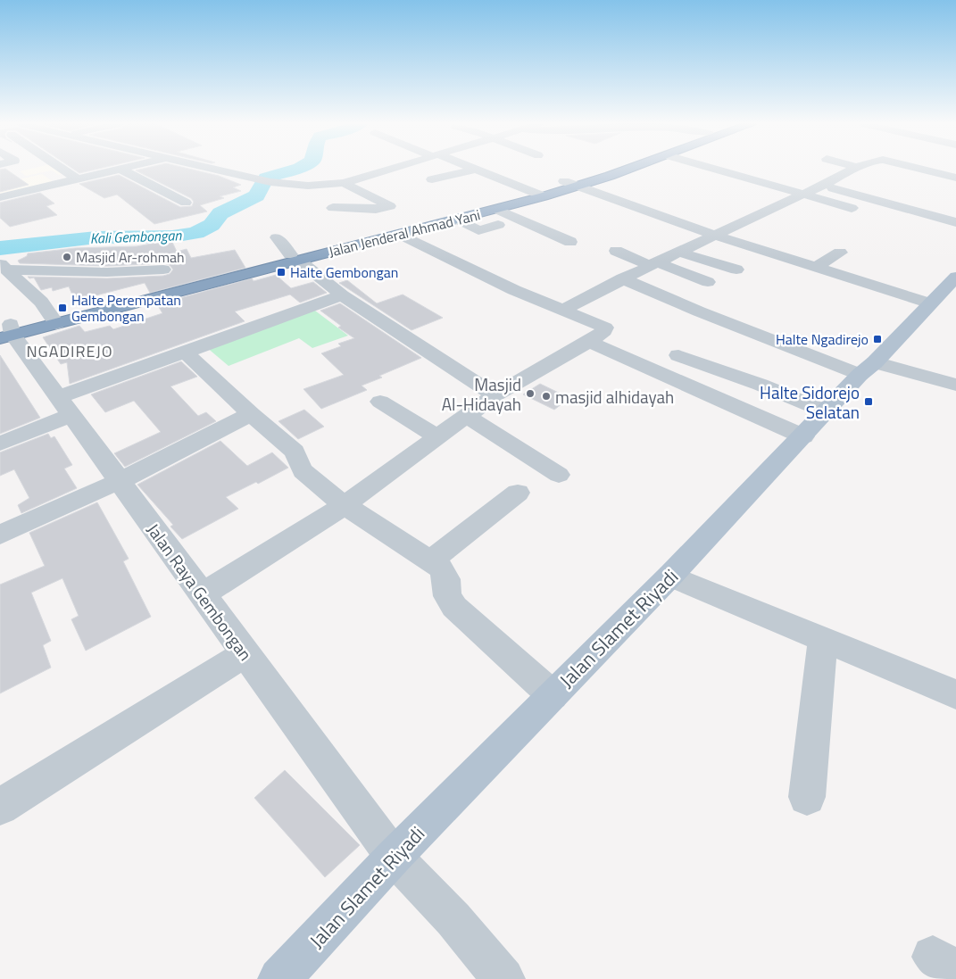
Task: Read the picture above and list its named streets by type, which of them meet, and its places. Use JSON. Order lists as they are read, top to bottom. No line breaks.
{"streets":{"highway":["Jalan Jenderal Ahmad Yani"],"main road":["Jalan Slamet Riyadi"],"street":["Jalan Raya Gembongan"]},"crossings":[["Jalan Jenderal Ahmad Yani","Jalan Raya Gembongan"],["Jalan Raya Gembongan","Jalan Slamet Riyadi"]],"districts":["NGADIREJO"],"water":["Kali Gembongan"],"places":{"other":["Masjid Ar-rohmah","Masjid Al-Hidayah","masjid alhidayah"],"transit":["Halte Gembongan","Halte Perempatan Gembongan","Halte Ngadirejo","Halte Sidorejo Selatan"]}}
